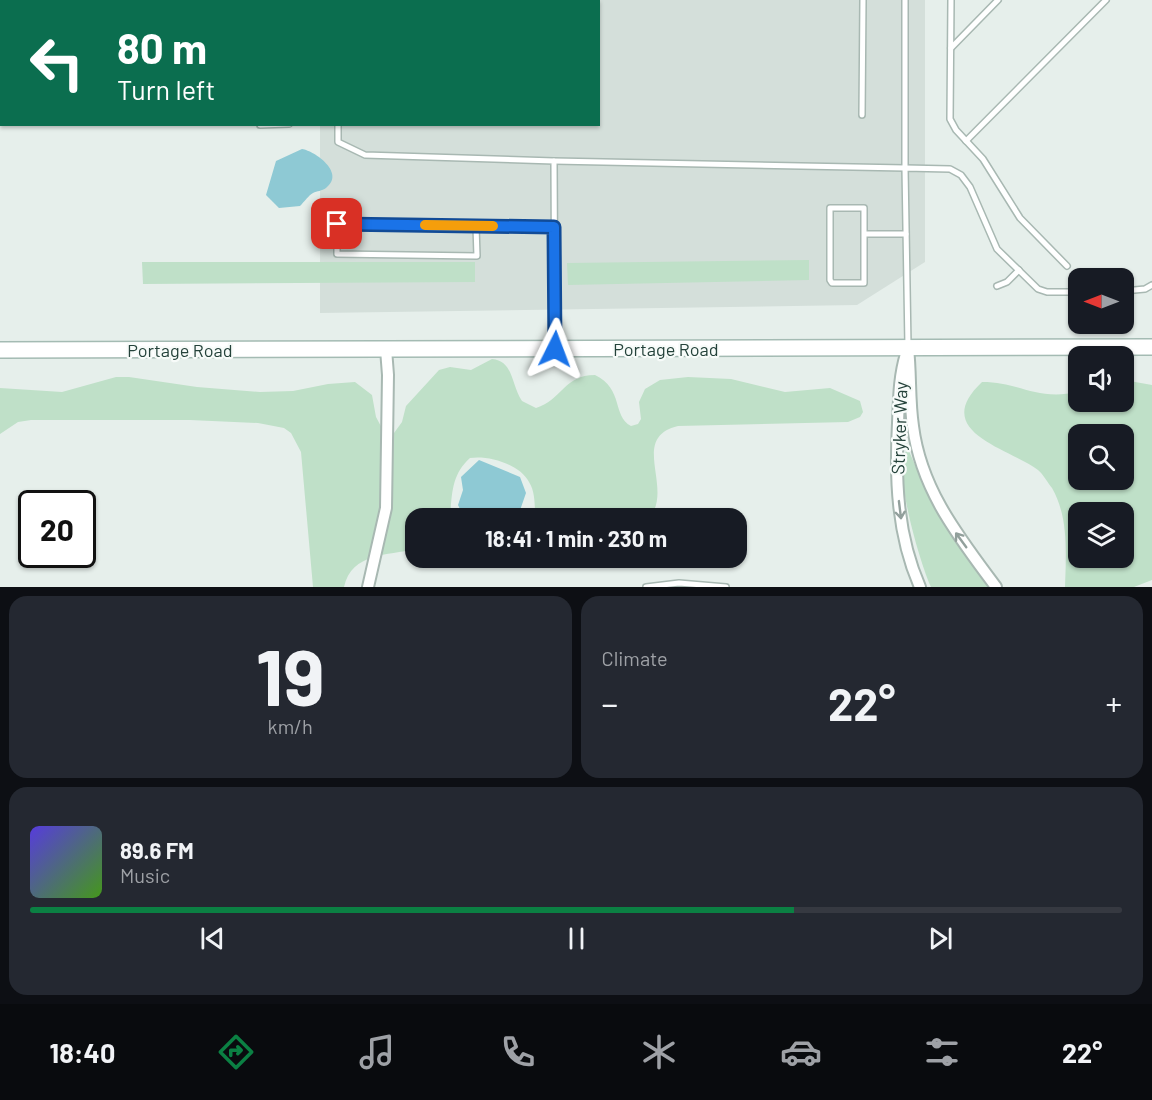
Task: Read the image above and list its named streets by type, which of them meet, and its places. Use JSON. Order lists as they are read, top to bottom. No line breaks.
{"streets":{"main road":["Portage Road"],"street":["Stryker Way"]},"crossings":[["Portage Road","Stryker Way"]],"north":"left","page":{"turn":["80 m","Turn left"],"limit":"20","trip":"18:41 · 1 min · 230 m","tile":[["19","km/h"],"Climate"],"heat":["−","22°","+"],"song":["89.6 FM","Music"],"tabs":["18:40","22°"]}}
